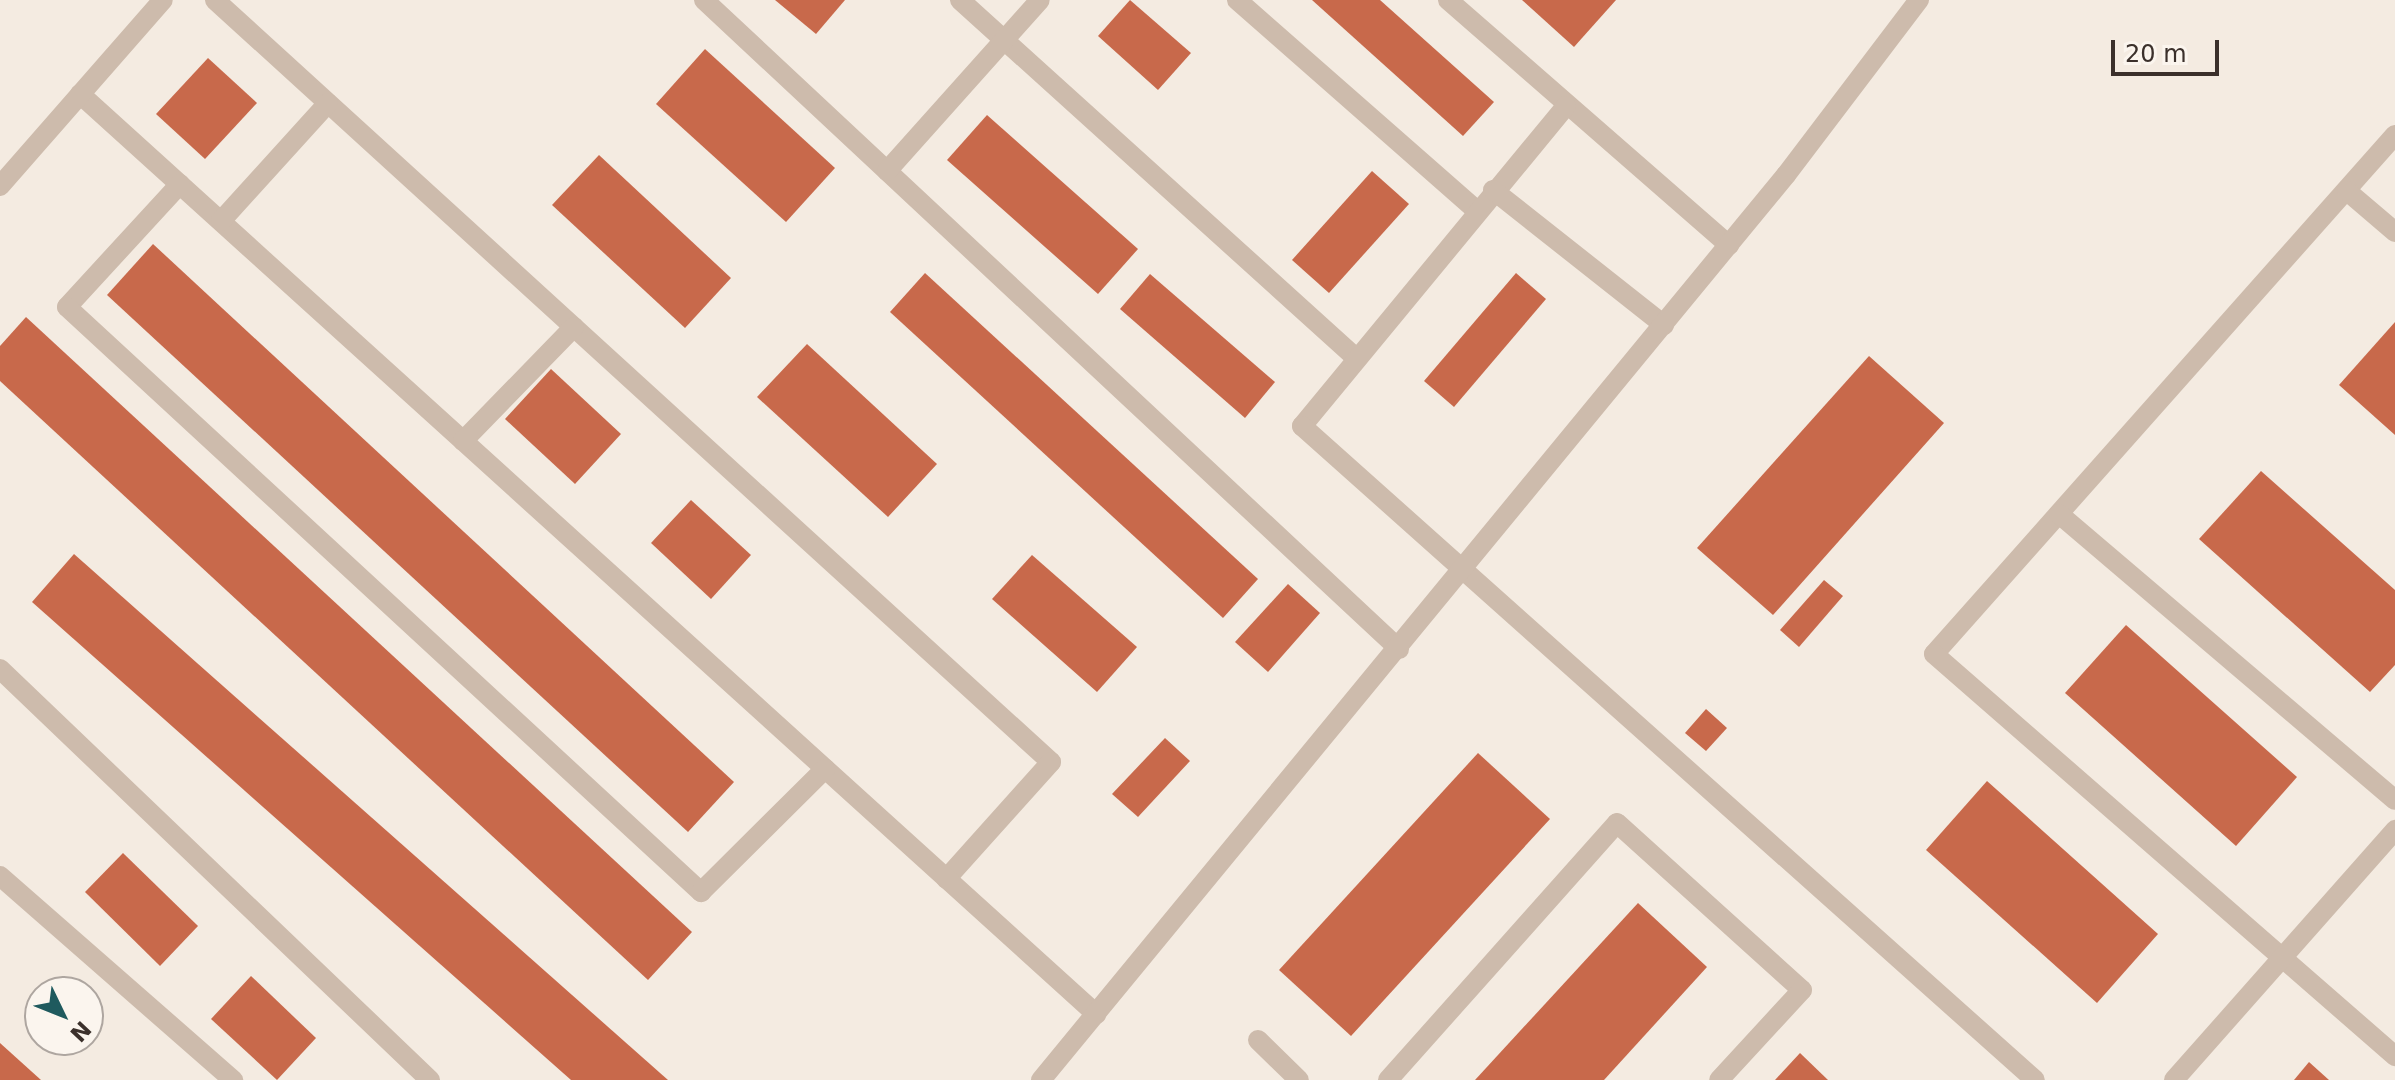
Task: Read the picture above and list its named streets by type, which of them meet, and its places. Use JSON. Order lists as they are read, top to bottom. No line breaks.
{"scale_bar":"20 m","north":"bottom right"}
